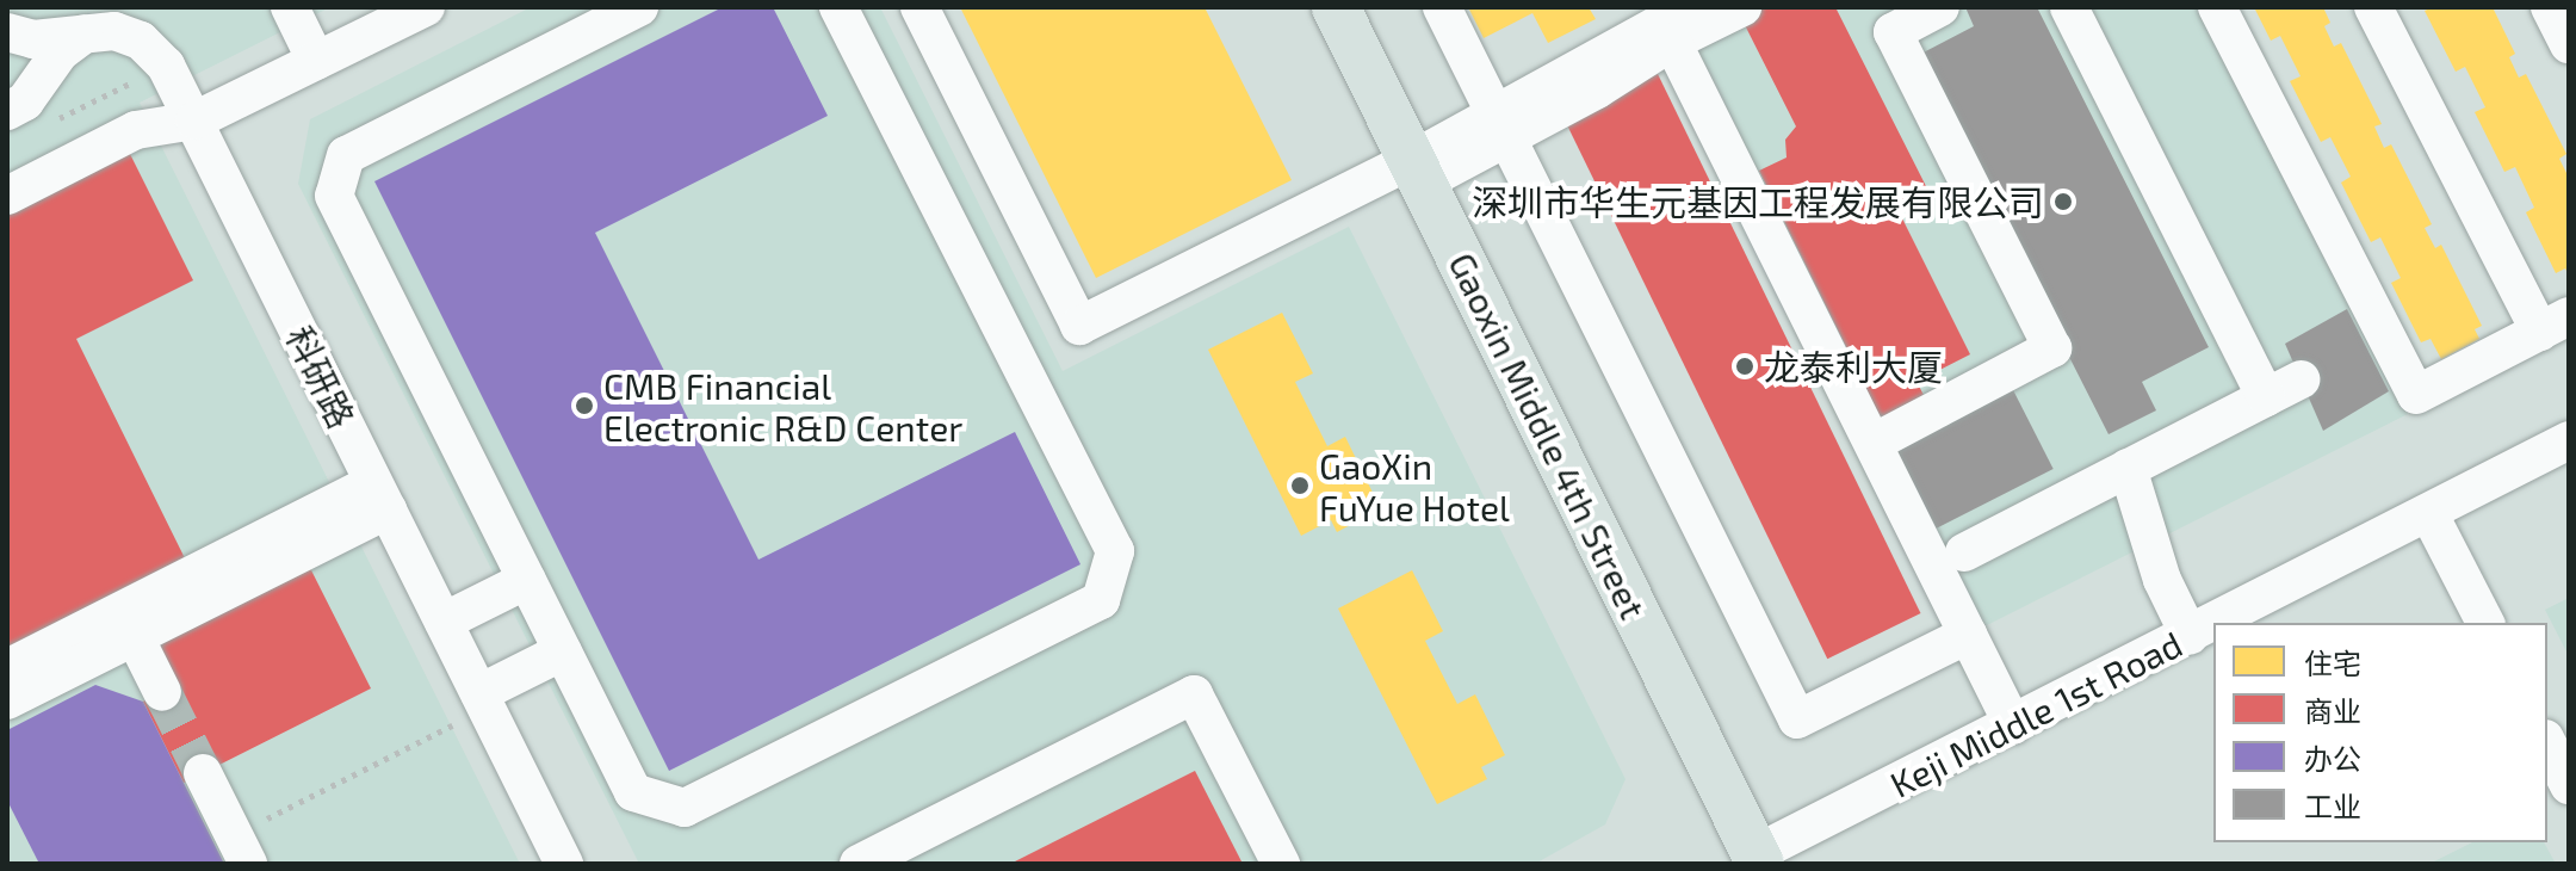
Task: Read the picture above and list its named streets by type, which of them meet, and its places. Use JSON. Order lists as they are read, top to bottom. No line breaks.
{"streets":{"main road":["Gaoxin Middle 4th Street"],"street":["科研路","Keji Middle 1st Road"]},"crossings":[["Gaoxin Middle 4th Street","Keji Middle 1st Road"]],"places":["深圳市华生元基因工程发展有限公司","龙泰利大厦","CMB Financial Electronic R&D Center","GaoXin FuYue Hotel"],"legend":["住宅","商业","办公","工业"]}
